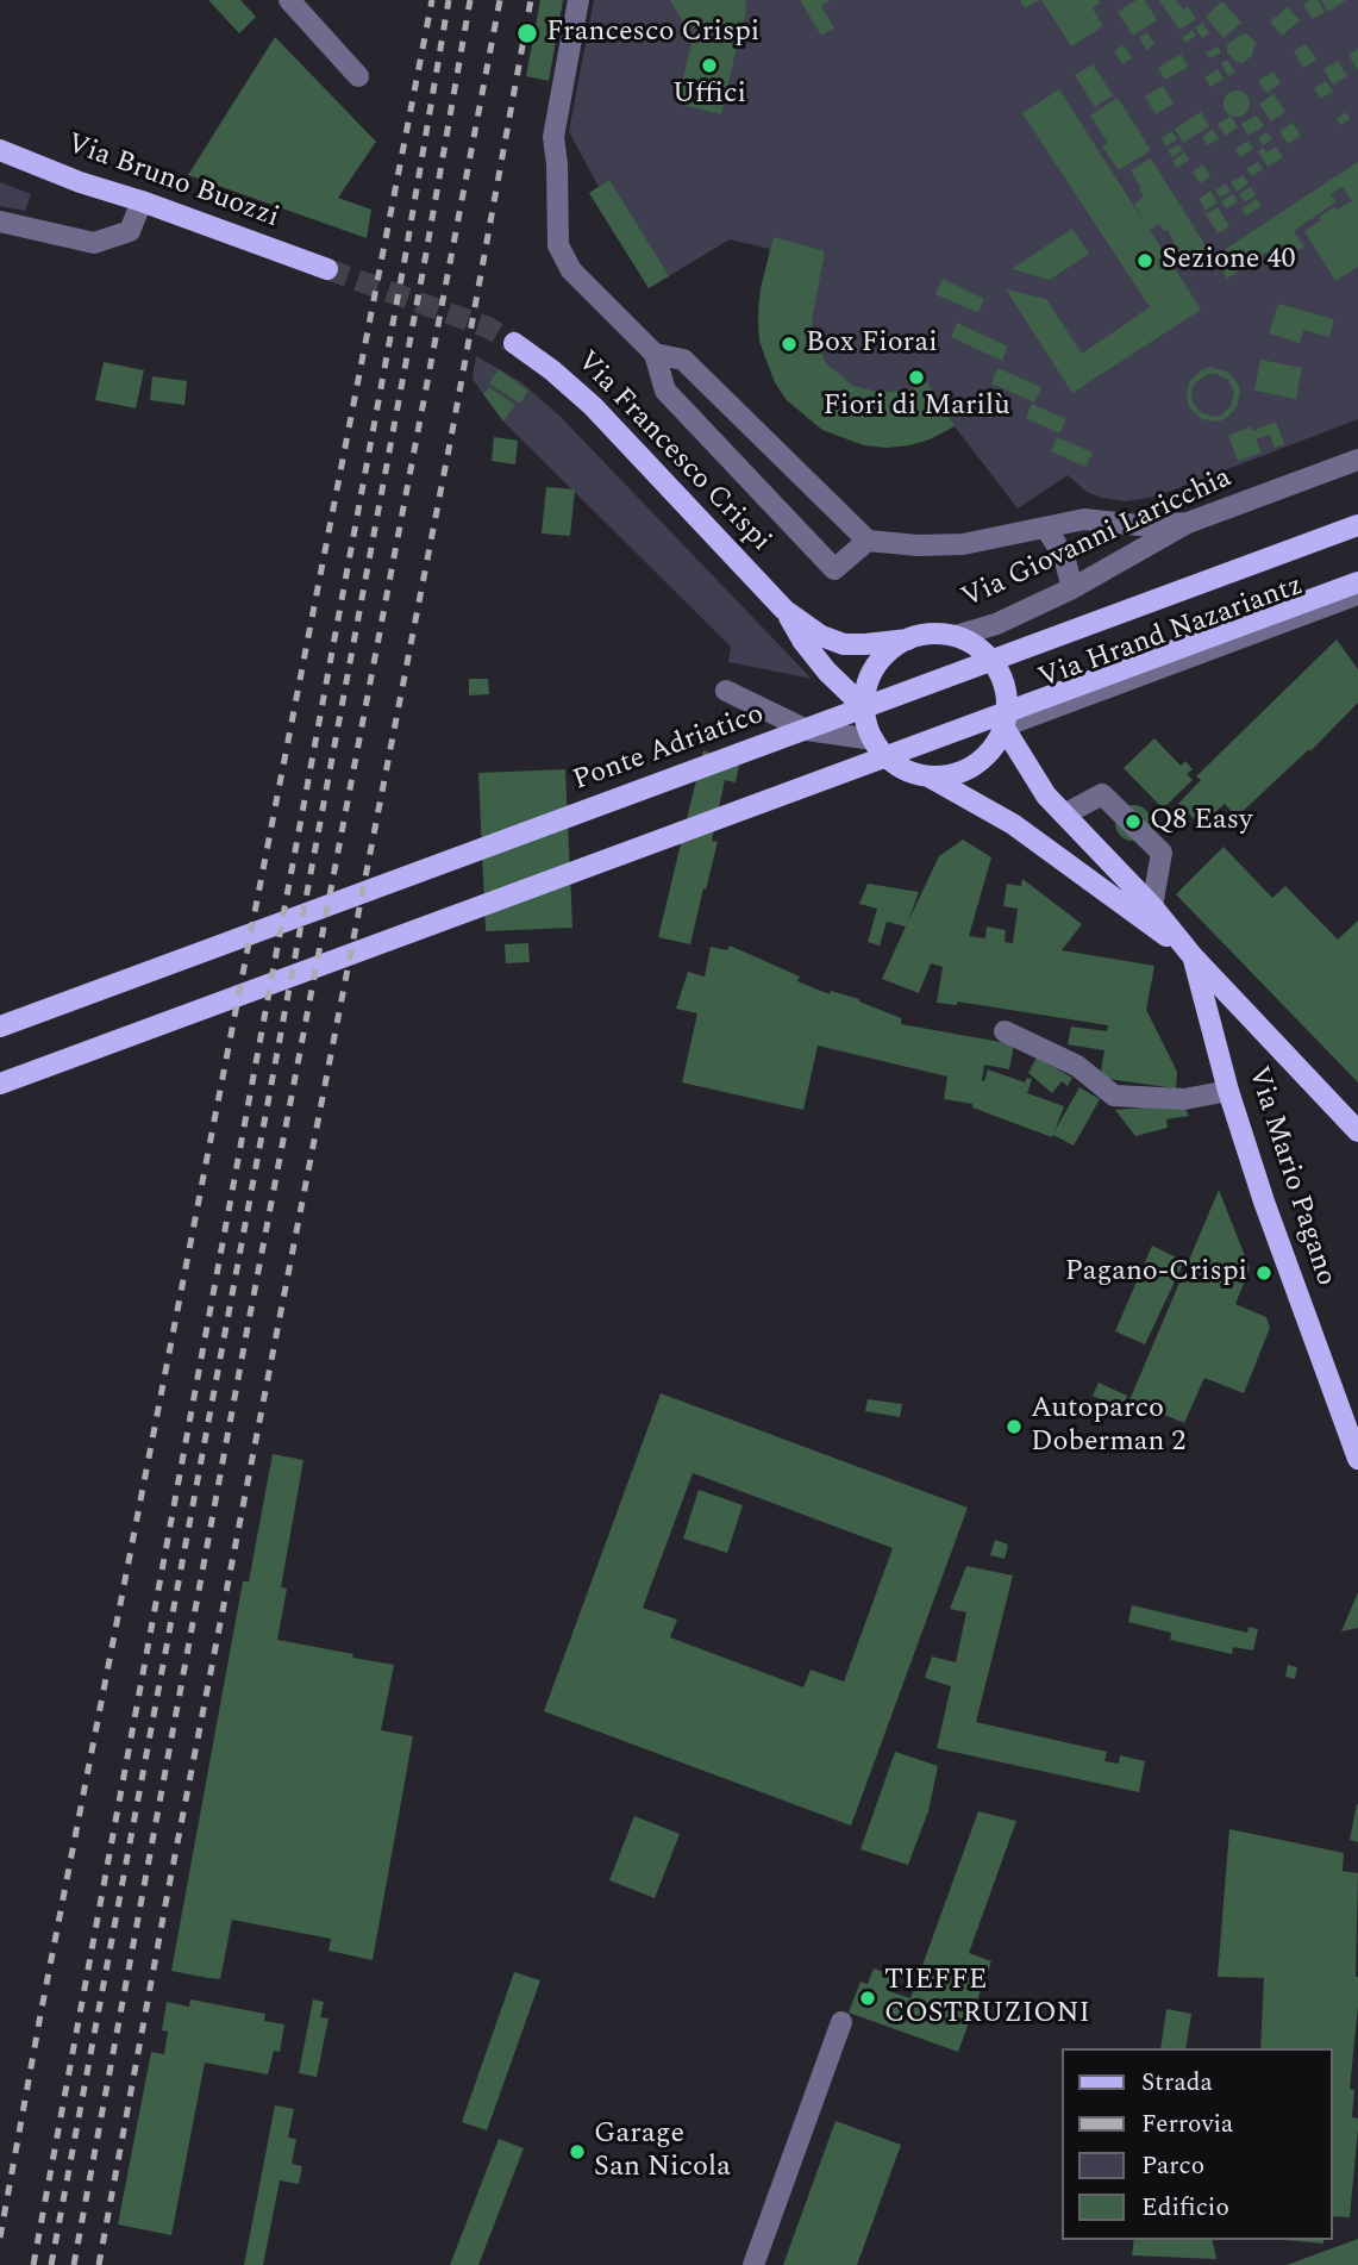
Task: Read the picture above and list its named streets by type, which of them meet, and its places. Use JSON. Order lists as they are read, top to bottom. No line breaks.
{"streets":{"main road":["Via Bruno Buozzi","Via Francesco Crispi","Ponte Adriatico","Via Mario Pagano"],"street":["Via Giovanni Laricchia","Via Hrand Nazariantz"]},"crossings":[["Via Giovanni Laricchia","Via Hrand Nazariantz"]],"places":["Francesco Crispi","Uffici","Sezione 40","Box Fiorai","Fiori di Marilù","Q8 Easy","Pagano-Crispi","Autoparco Doberman 2","TIEFFE COSTRUZIONI","Garage San Nicola"],"legend":["Strada","Ferrovia","Parco","Edificio"]}
